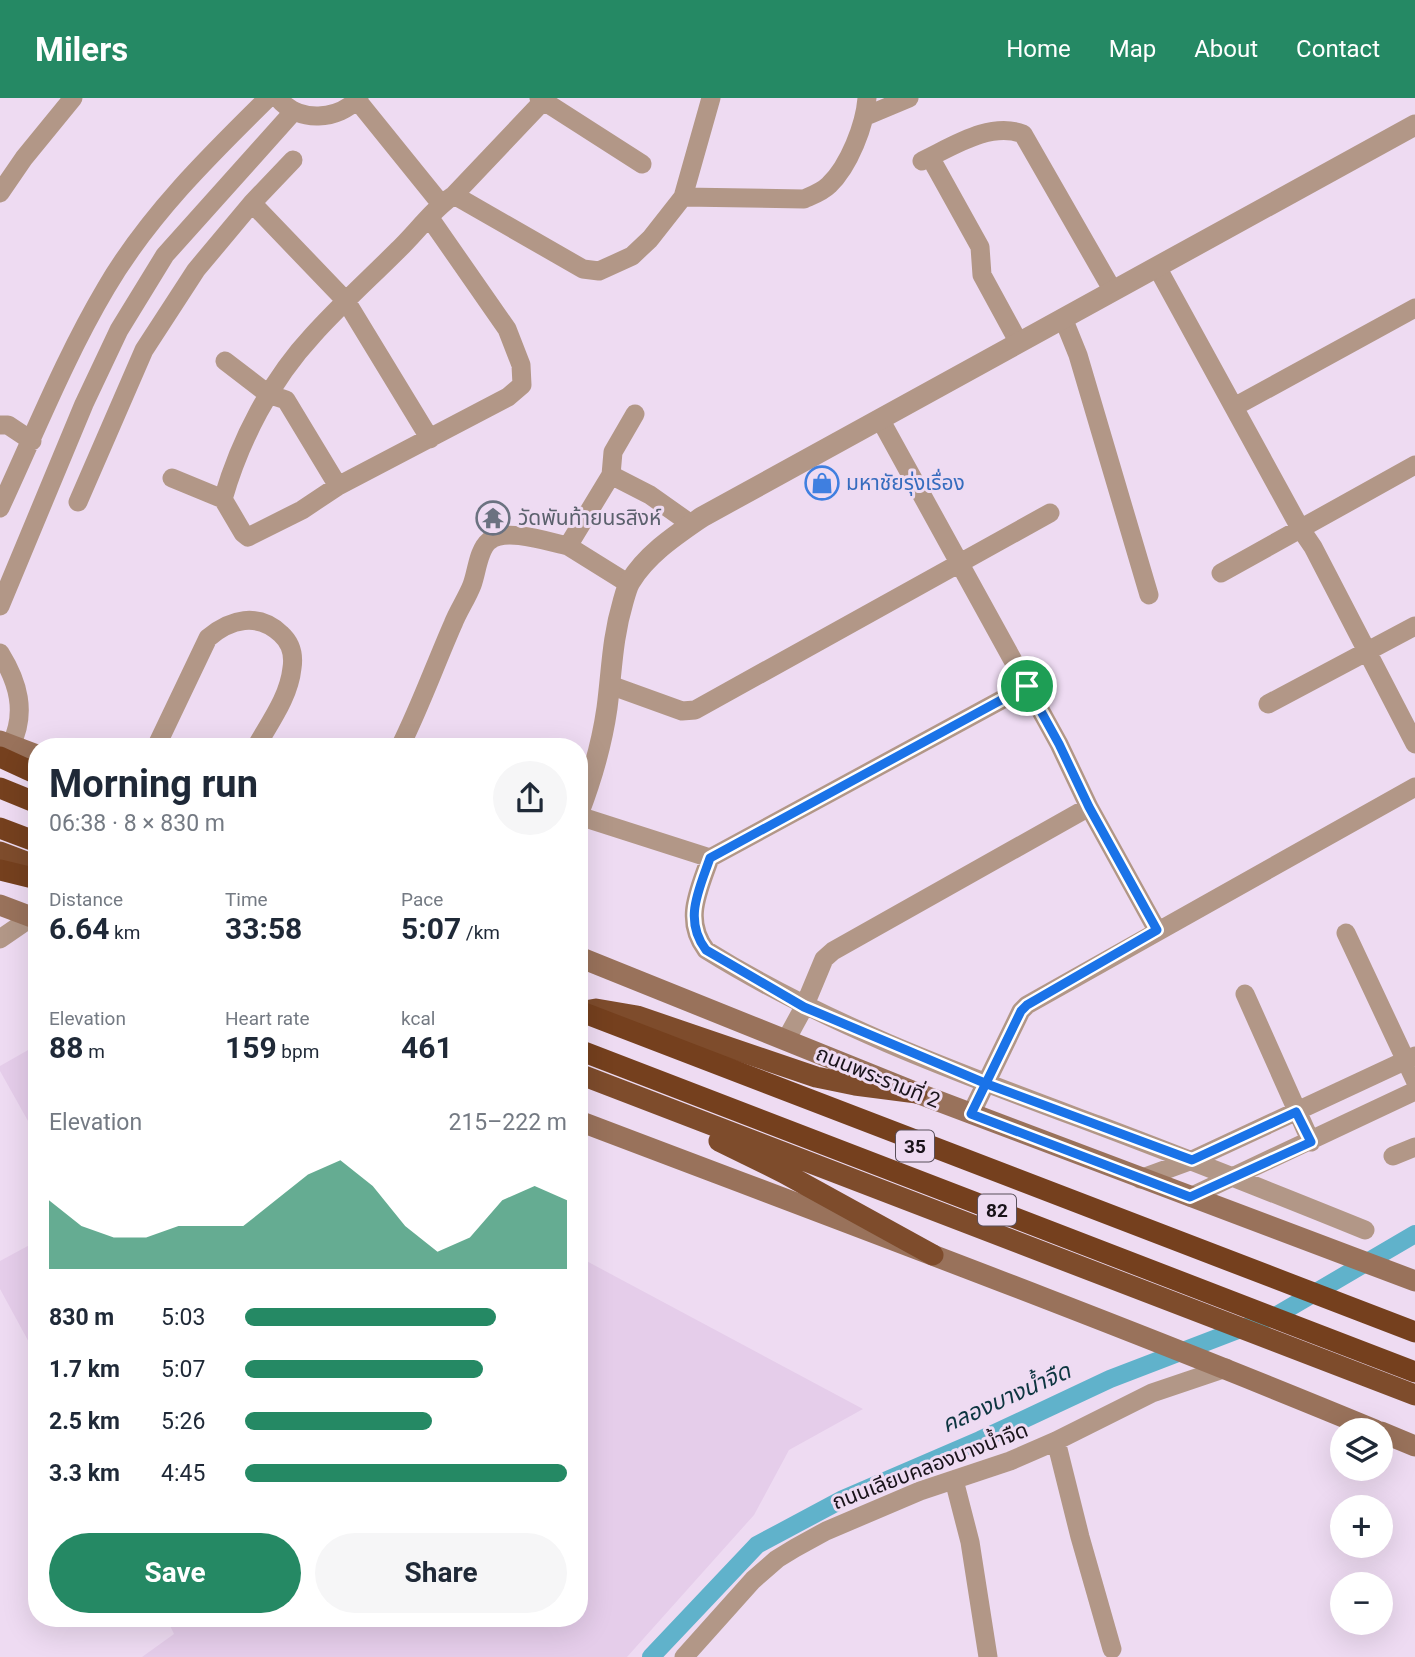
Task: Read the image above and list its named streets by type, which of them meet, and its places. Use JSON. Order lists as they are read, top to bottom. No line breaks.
{"streets":{"highway":["35","82"],"main road":["ถนนพระรามที่ 2"],"street":["ถนนเลียบคลองบางน้ำจืด"]},"crossings":[["35","82"]],"water":["คลองบางน้ำจืด"],"places":{"shop":["มหาชัยรุ่งเรื่อง"],"temple":["วัดพันท้ายนรสิงห์"]},"page":{"header":"Milers","nav":["Home","Map","About","Contact"],"heading":["Morning run","06:38 · 8 × 830 m"],"stats":[["Distance","6.64 km"],["Time","33:58"],["Pace","5:07 /km"],["Elevation","88 m"],["Heart rate","159 bpm"],["kcal","461"]],"chart":["Elevation","215–222 m"],"list":[{"name":"830 m","note":"5:03"},{"name":"1.7 km","note":"5:07"},{"name":"2.5 km","note":"5:26"},{"name":"3.3 km","note":"4:45"}],"map_buttons":["+","−"],"buttons":["Save","Share"]}}
